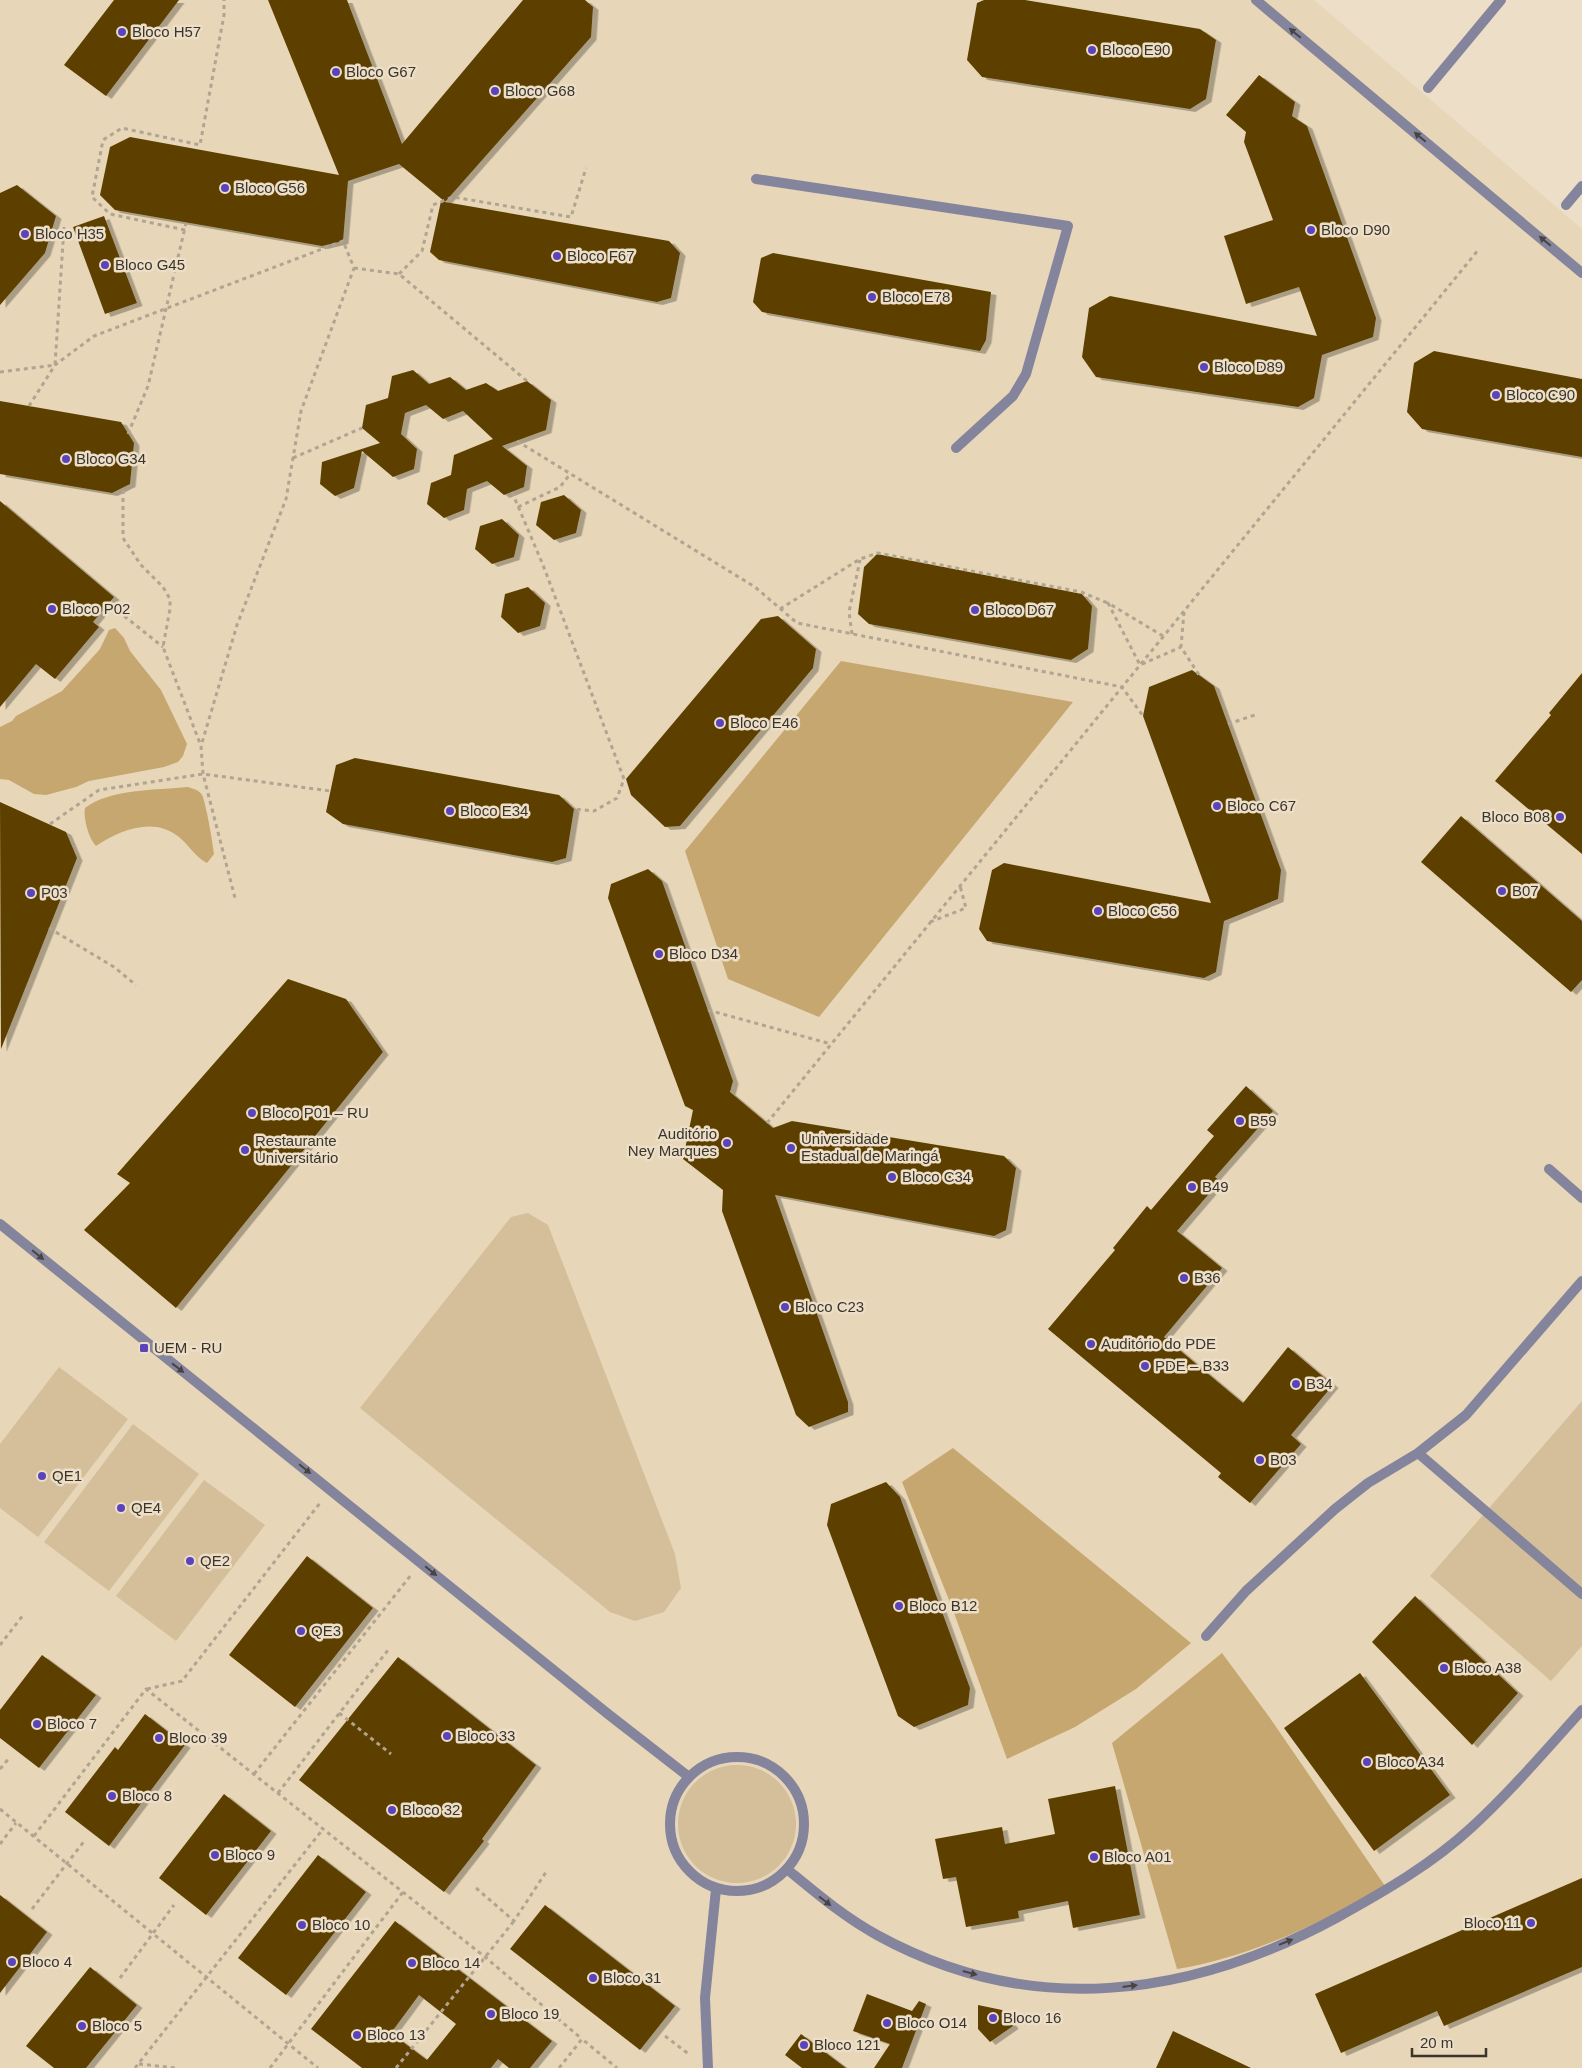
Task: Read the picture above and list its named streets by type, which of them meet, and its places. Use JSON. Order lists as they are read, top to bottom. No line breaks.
{"places":{"other":["Bloco H57","Bloco E90","Bloco G67","Bloco G68","Bloco G56","Bloco D90","Bloco H35","Bloco F67","Bloco G45","Bloco E78","Bloco D89","Bloco C90","Bloco G34","Bloco P02","Bloco D67","Bloco E46","Bloco C67","Bloco E34","Bloco B08","B07","P03","Bloco C56","Bloco D34","Bloco P01 – RU","B59","Auditório Ney Marques","Universidade Estadual de Maringá","Restaurante Universitário","Bloco C34","B49","B36","Bloco C23","Auditório do PDE","PDE – B33","B34","B03","QE1","QE4","QE2","Bloco B12","QE3","Bloco A38","Bloco 7","Bloco 33","Bloco 39","Bloco A34","Bloco 8","Bloco 32","Bloco 9","Bloco A01","Bloco 11","Bloco 10","Bloco 4","Bloco 14","Bloco 31","Bloco 19","Bloco 16","Bloco O14","Bloco 5","Bloco 13","Bloco 121"],"transit":["UEM - RU"]},"scale_bar":"20 m"}
